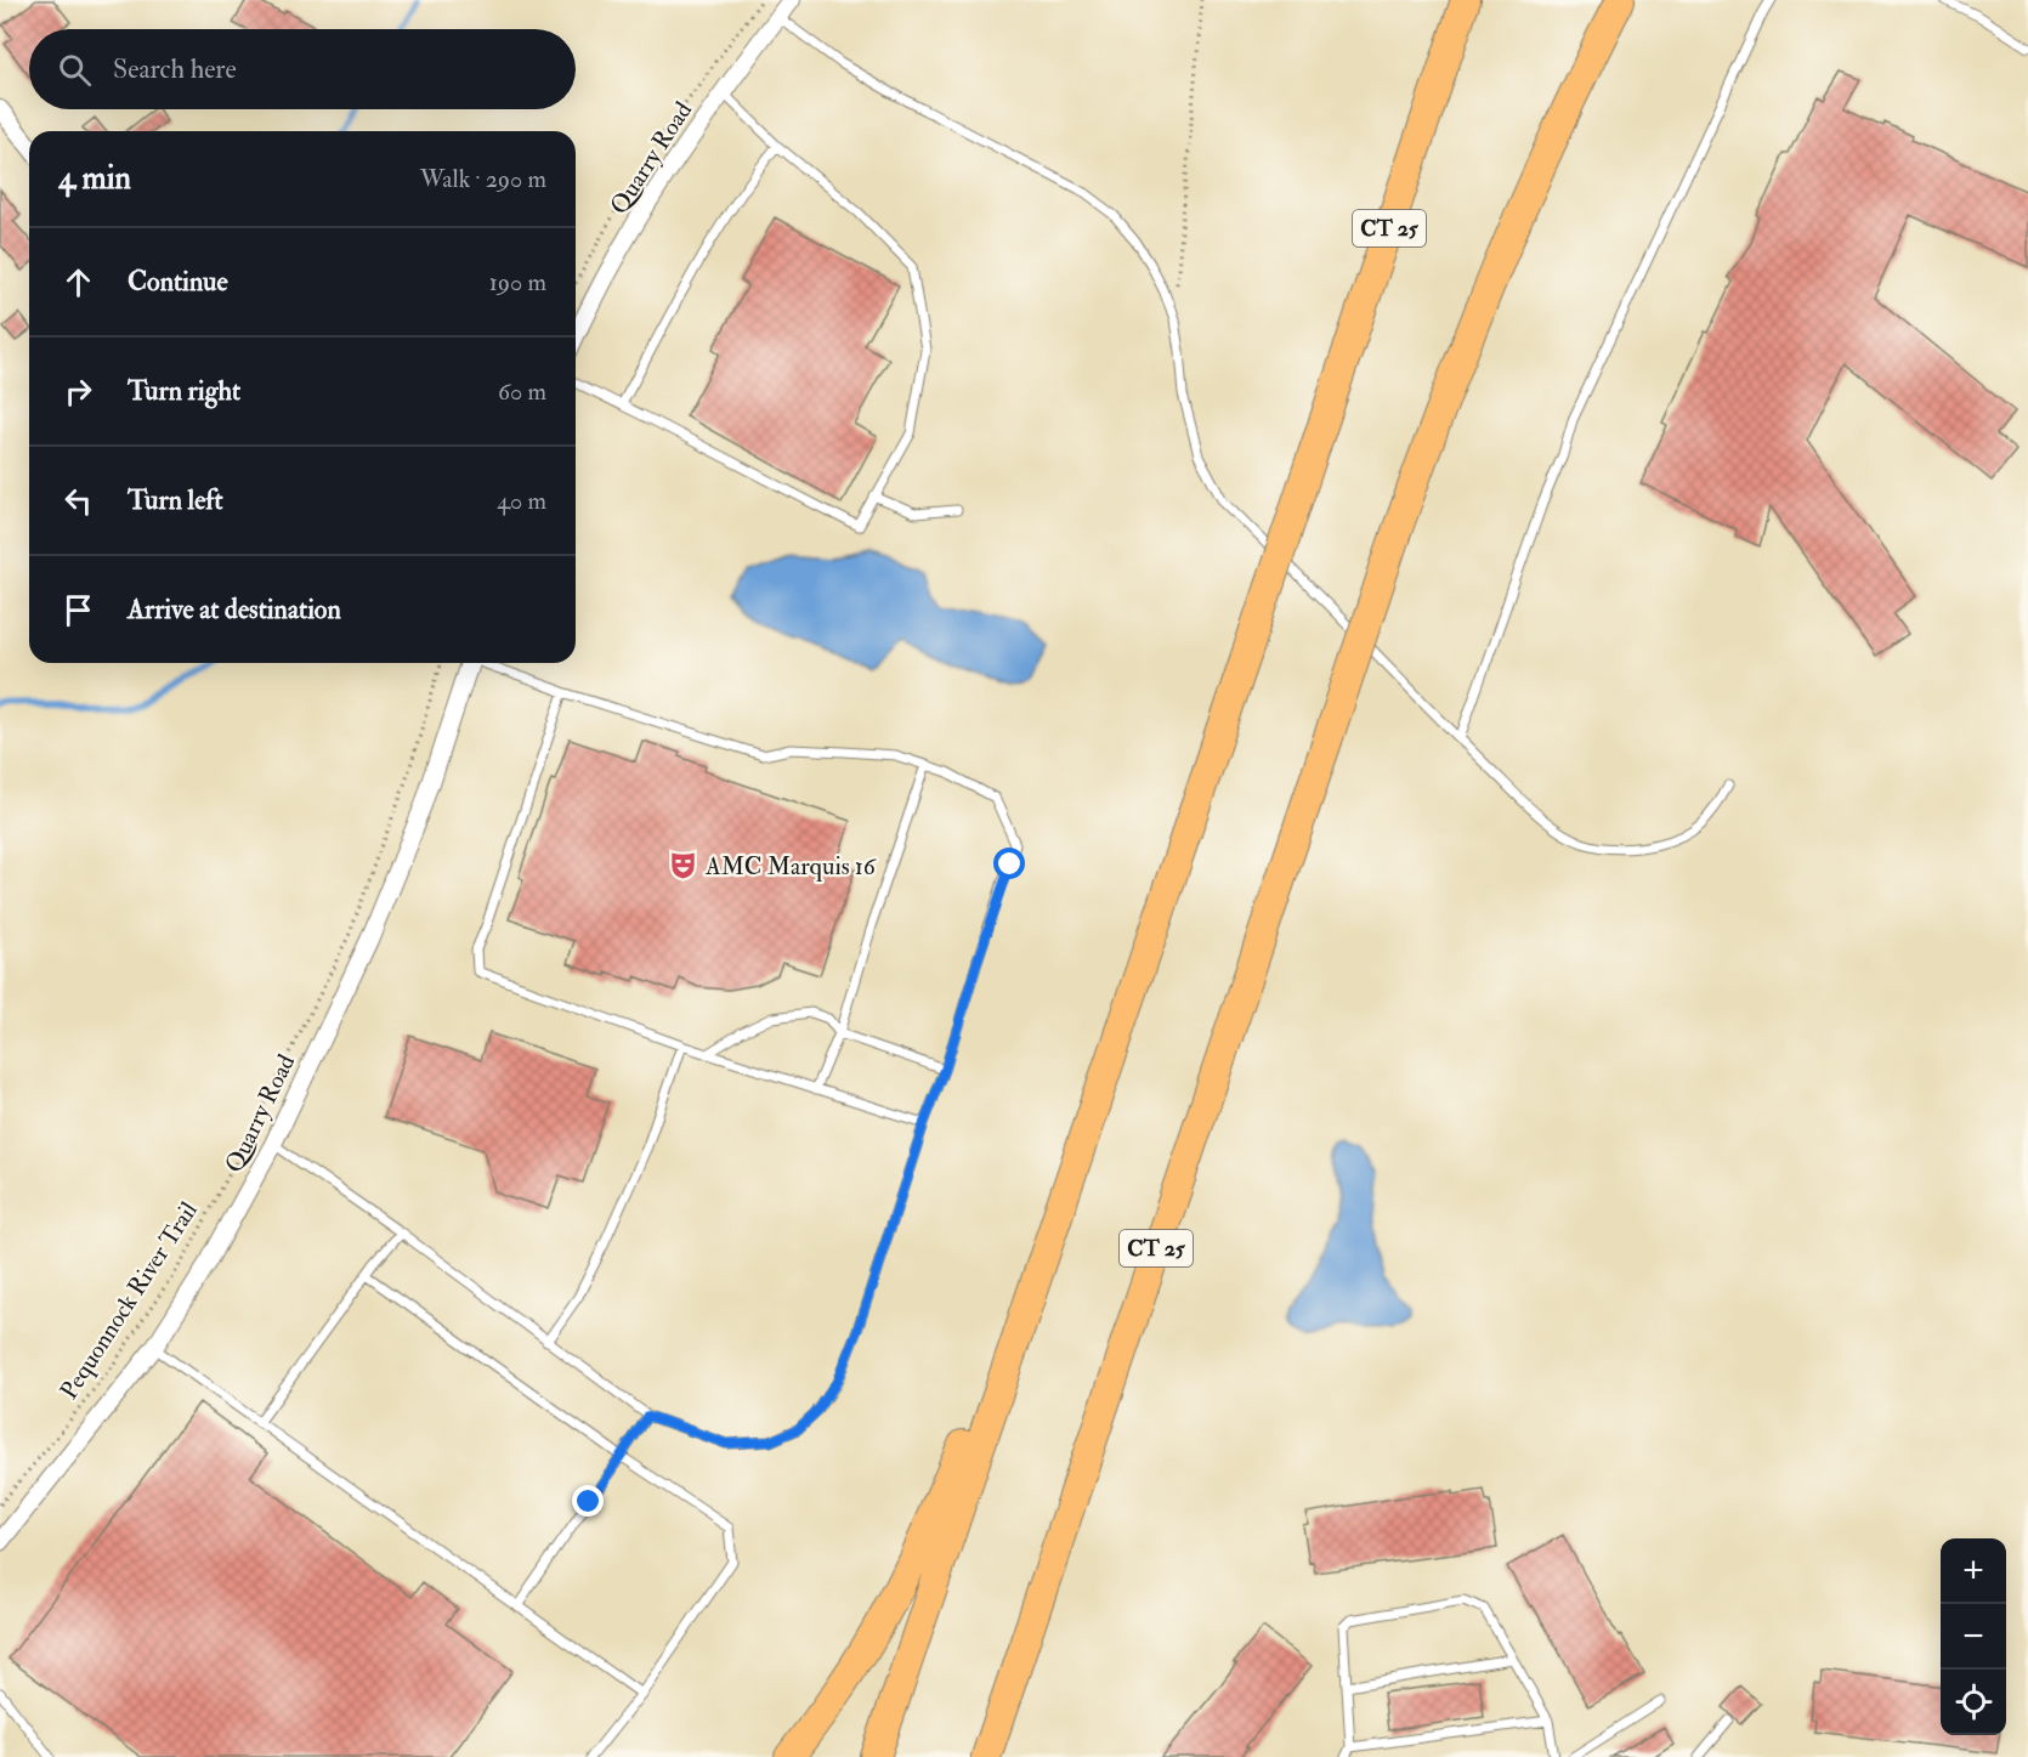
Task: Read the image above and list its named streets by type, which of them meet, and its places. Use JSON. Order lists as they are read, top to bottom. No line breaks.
{"streets":{"highway":["CT 25"],"street":["Quarry Road"],"path":["Pequonnock River Trail"]},"places":{"theatre":["AMC Marquis 16"]},"page":{"search":"Search here","heading":["4 min","Walk · 290 m"],"list":[["Continue","190 m"],["Turn right","60 m"],["Turn left","40 m"],"Arrive at destination"],"map_buttons":["+","−"]}}
